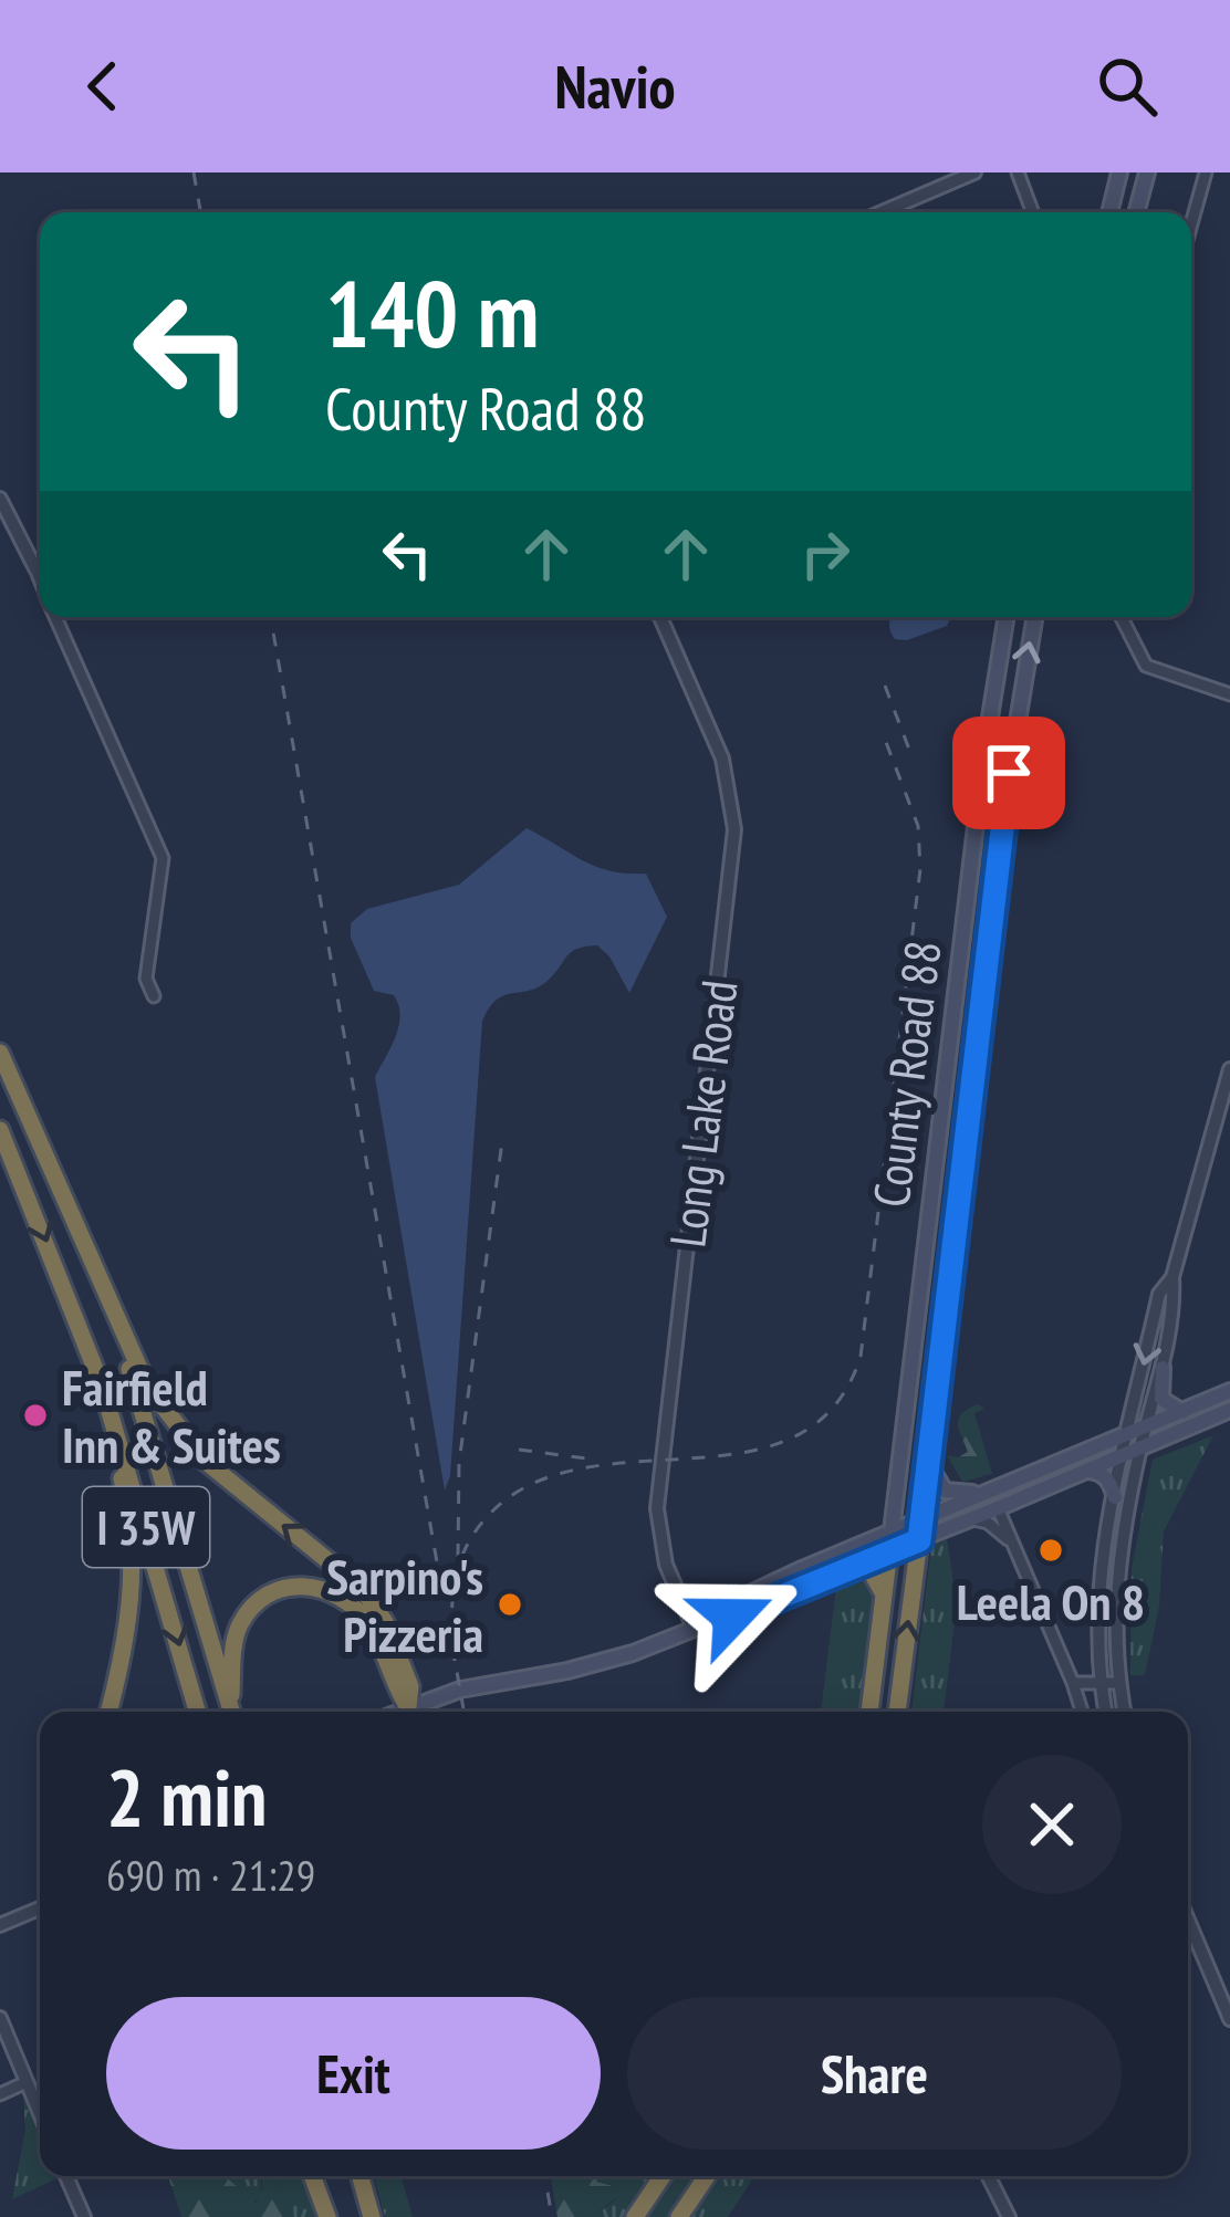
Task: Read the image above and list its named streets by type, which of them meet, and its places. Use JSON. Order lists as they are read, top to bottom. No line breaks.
{"streets":{"highway":["I 35W"],"main road":["County Road 88"],"street":["Long Lake Road"]},"places":["Fairfield Inn & Suites","Leela On 8","Sarpino's Pizzeria"],"page":{"header":"Navio","turn":["140 m","County Road 88"],"heading":["2 min","690 m · 21:29"],"buttons":["Exit","Share"]}}
